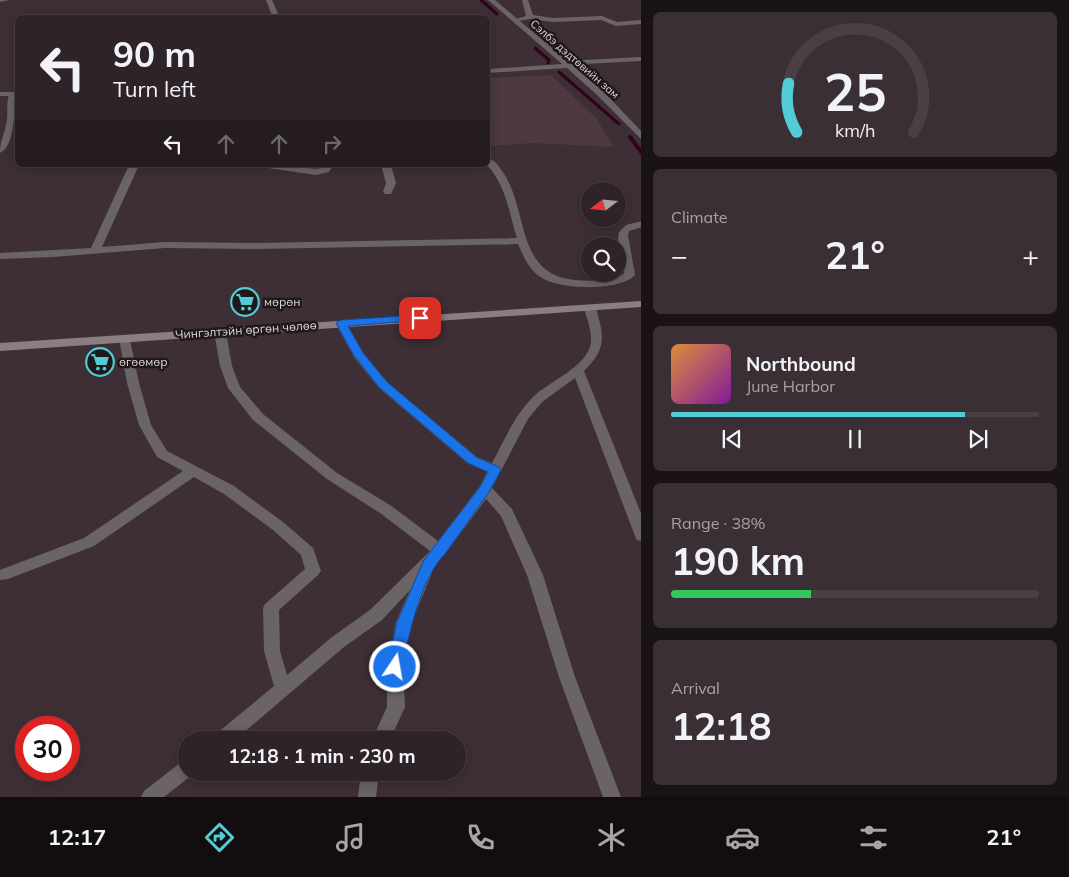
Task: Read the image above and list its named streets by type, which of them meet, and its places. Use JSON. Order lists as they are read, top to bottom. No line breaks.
{"streets":{"main road":["Чингэлтэйн өргөн чөлөө"],"street":["Сэлбэ дэдтөвийн зам"]},"places":{"supermarket":["мөрөн","өгөөмөр"]},"north":"left","page":{"turn":["90 m","Turn left"],"tile":["Climate",["Range · 38%","190 km"],["Arrival","12:18"]],"heat":["−","21°","+"],"song":["Northbound","June Harbor"],"limit":"30","trip":"12:18 · 1 min · 230 m","tabs":["12:17","21°"],"gauge":["25","km/h"]}}
